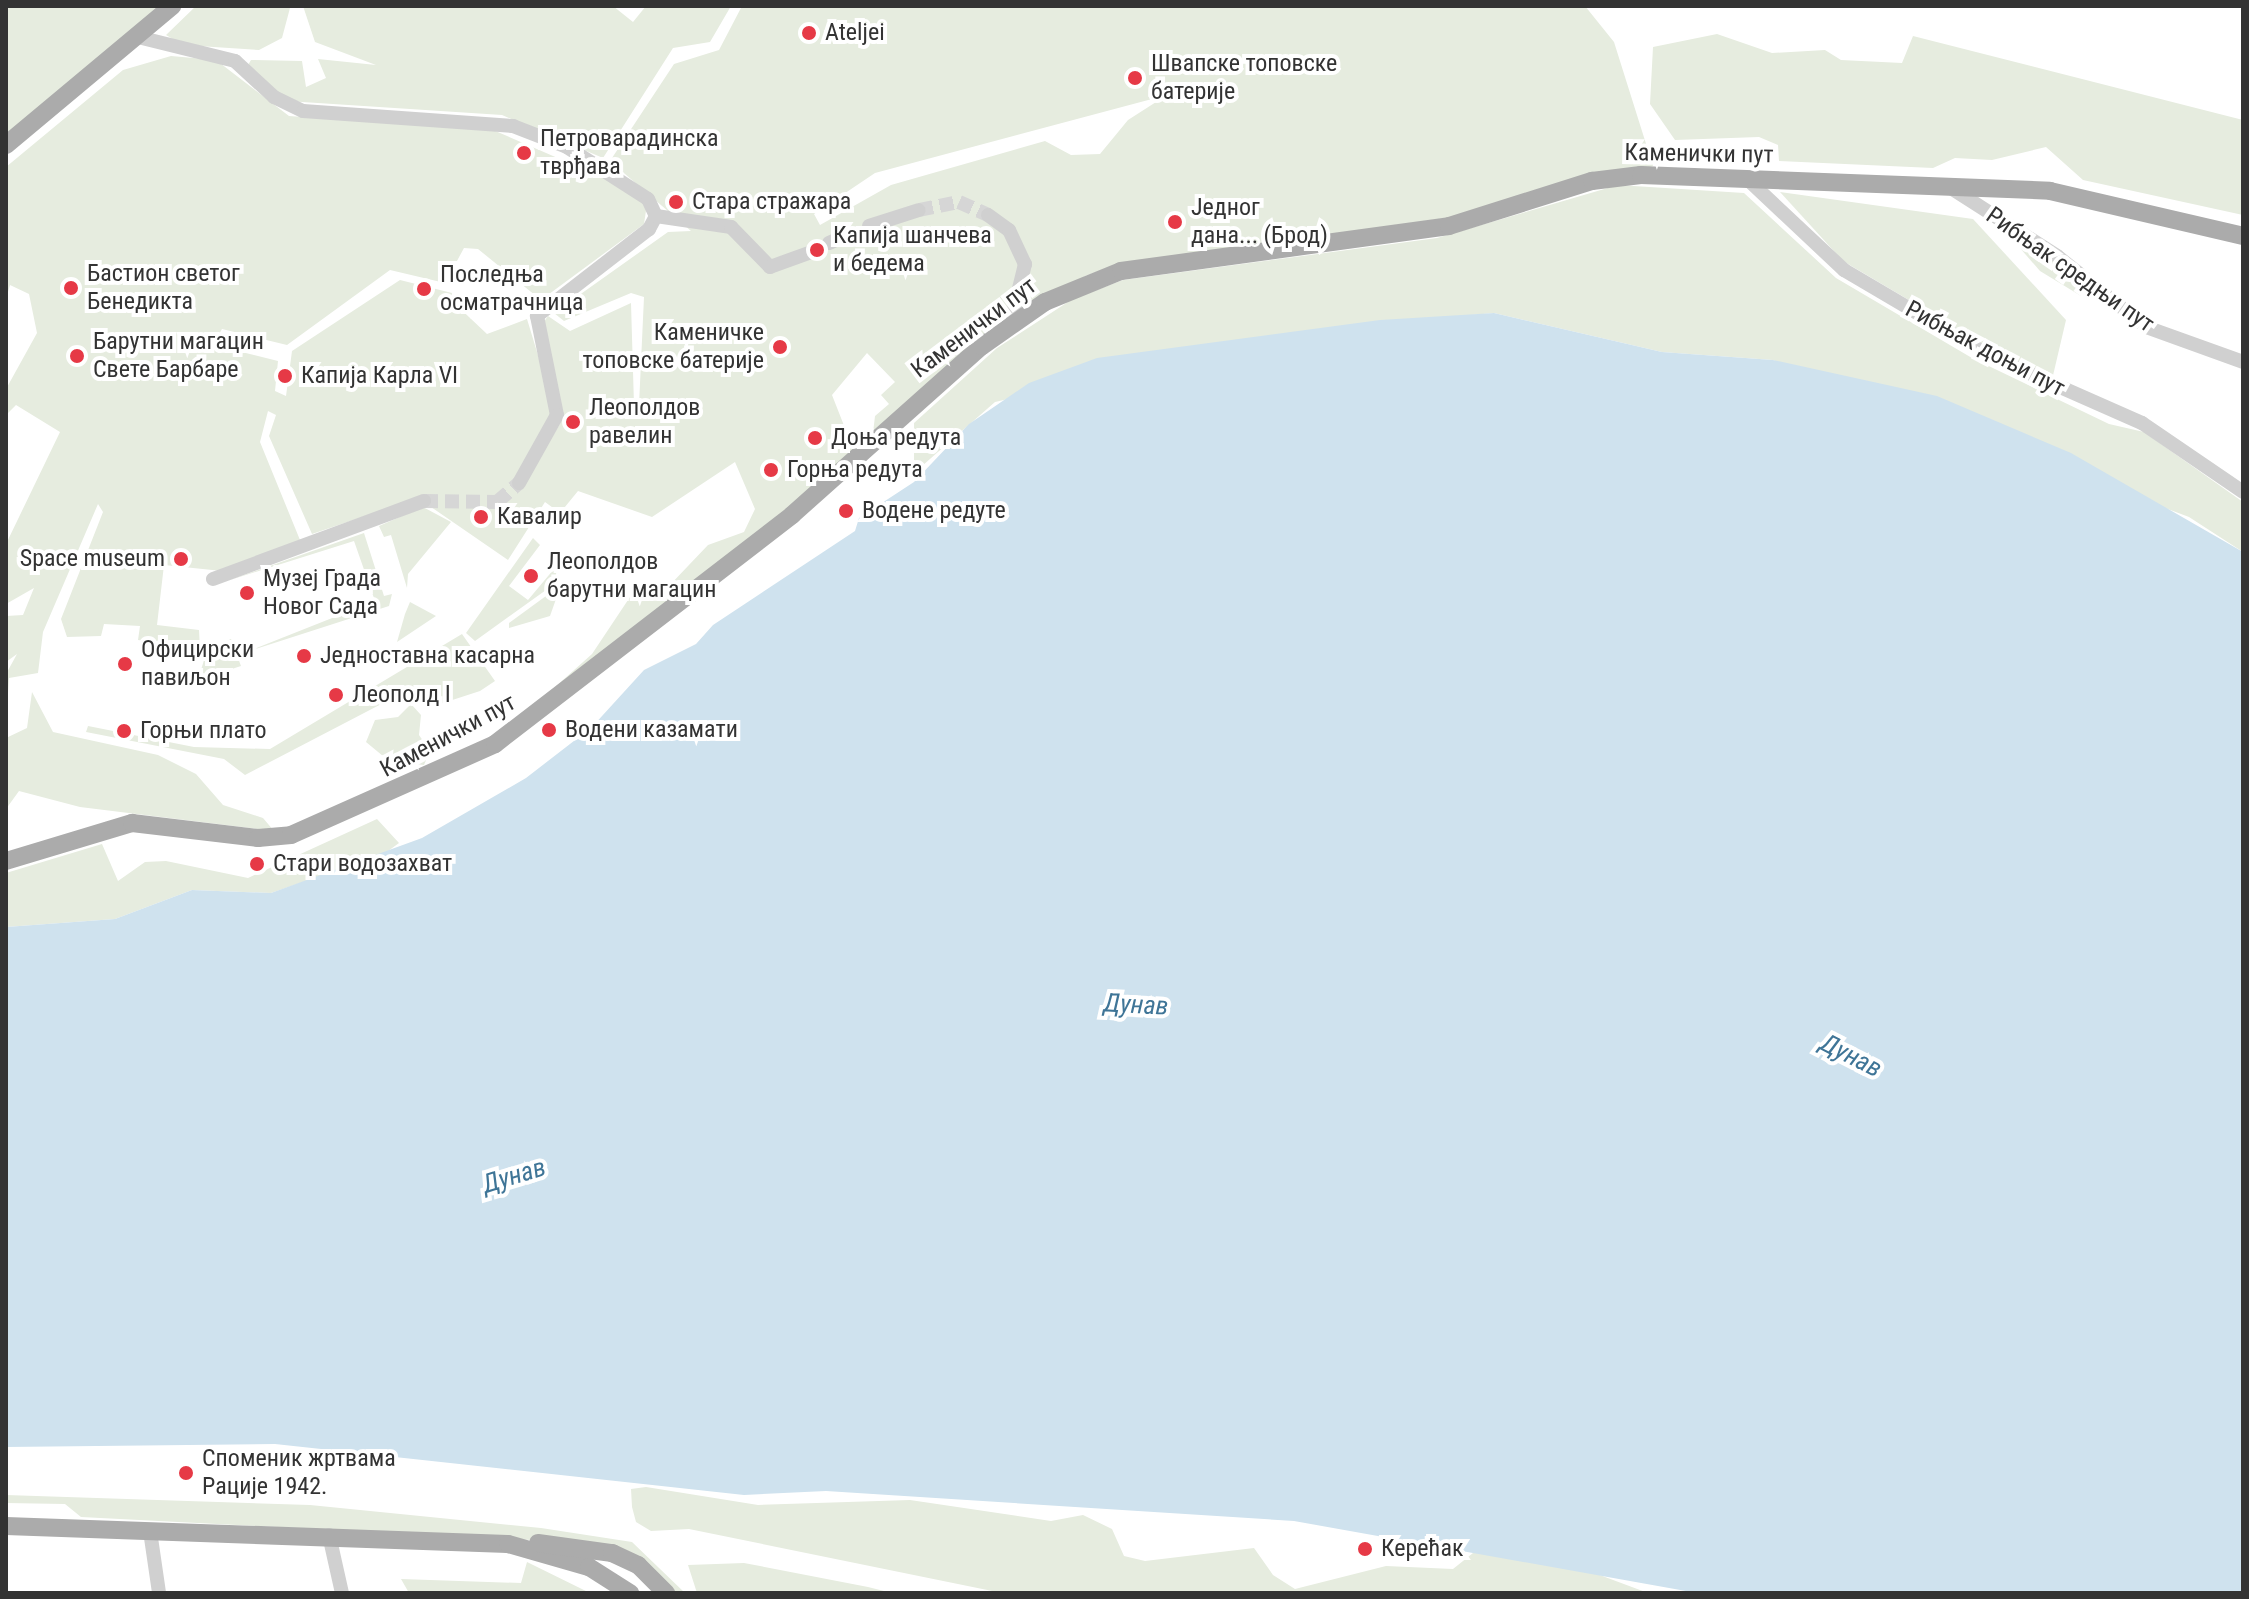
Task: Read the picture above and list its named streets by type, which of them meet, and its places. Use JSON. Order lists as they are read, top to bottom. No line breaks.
{"streets":{"main road":["Каменички пут"],"street":["Рибњак средњи пут","Рибњак доњи пут"]},"crossings":[["Каменички пут","Рибњак средњи пут"],["Каменички пут","Рибњак доњи пут"]],"water":["Дунав"],"places":["Ateljei","Швапске топовске батерије","Петроварадинска тврђава","Стара стражара","Једног дана... (Брод)","Капија шанчева и бедема","Бастион светог Бенедикта","Последња осматрачница","Каменичке топовске батерије","Барутни магацин Свете Барбаре","Капија Карла VI","Леополдов равелин","Доња редута","Горња редута","Водене редуте","Кавалир","Space museum","Леополдов барутни магацин","Музеј Града Новог Сада","Једноставна касарна","Официрски павиљон","Леополд I","Водени казамати","Горњи плато","Стари водозахват","Споменик жртвама Рације 1942.","Керећак"]}
